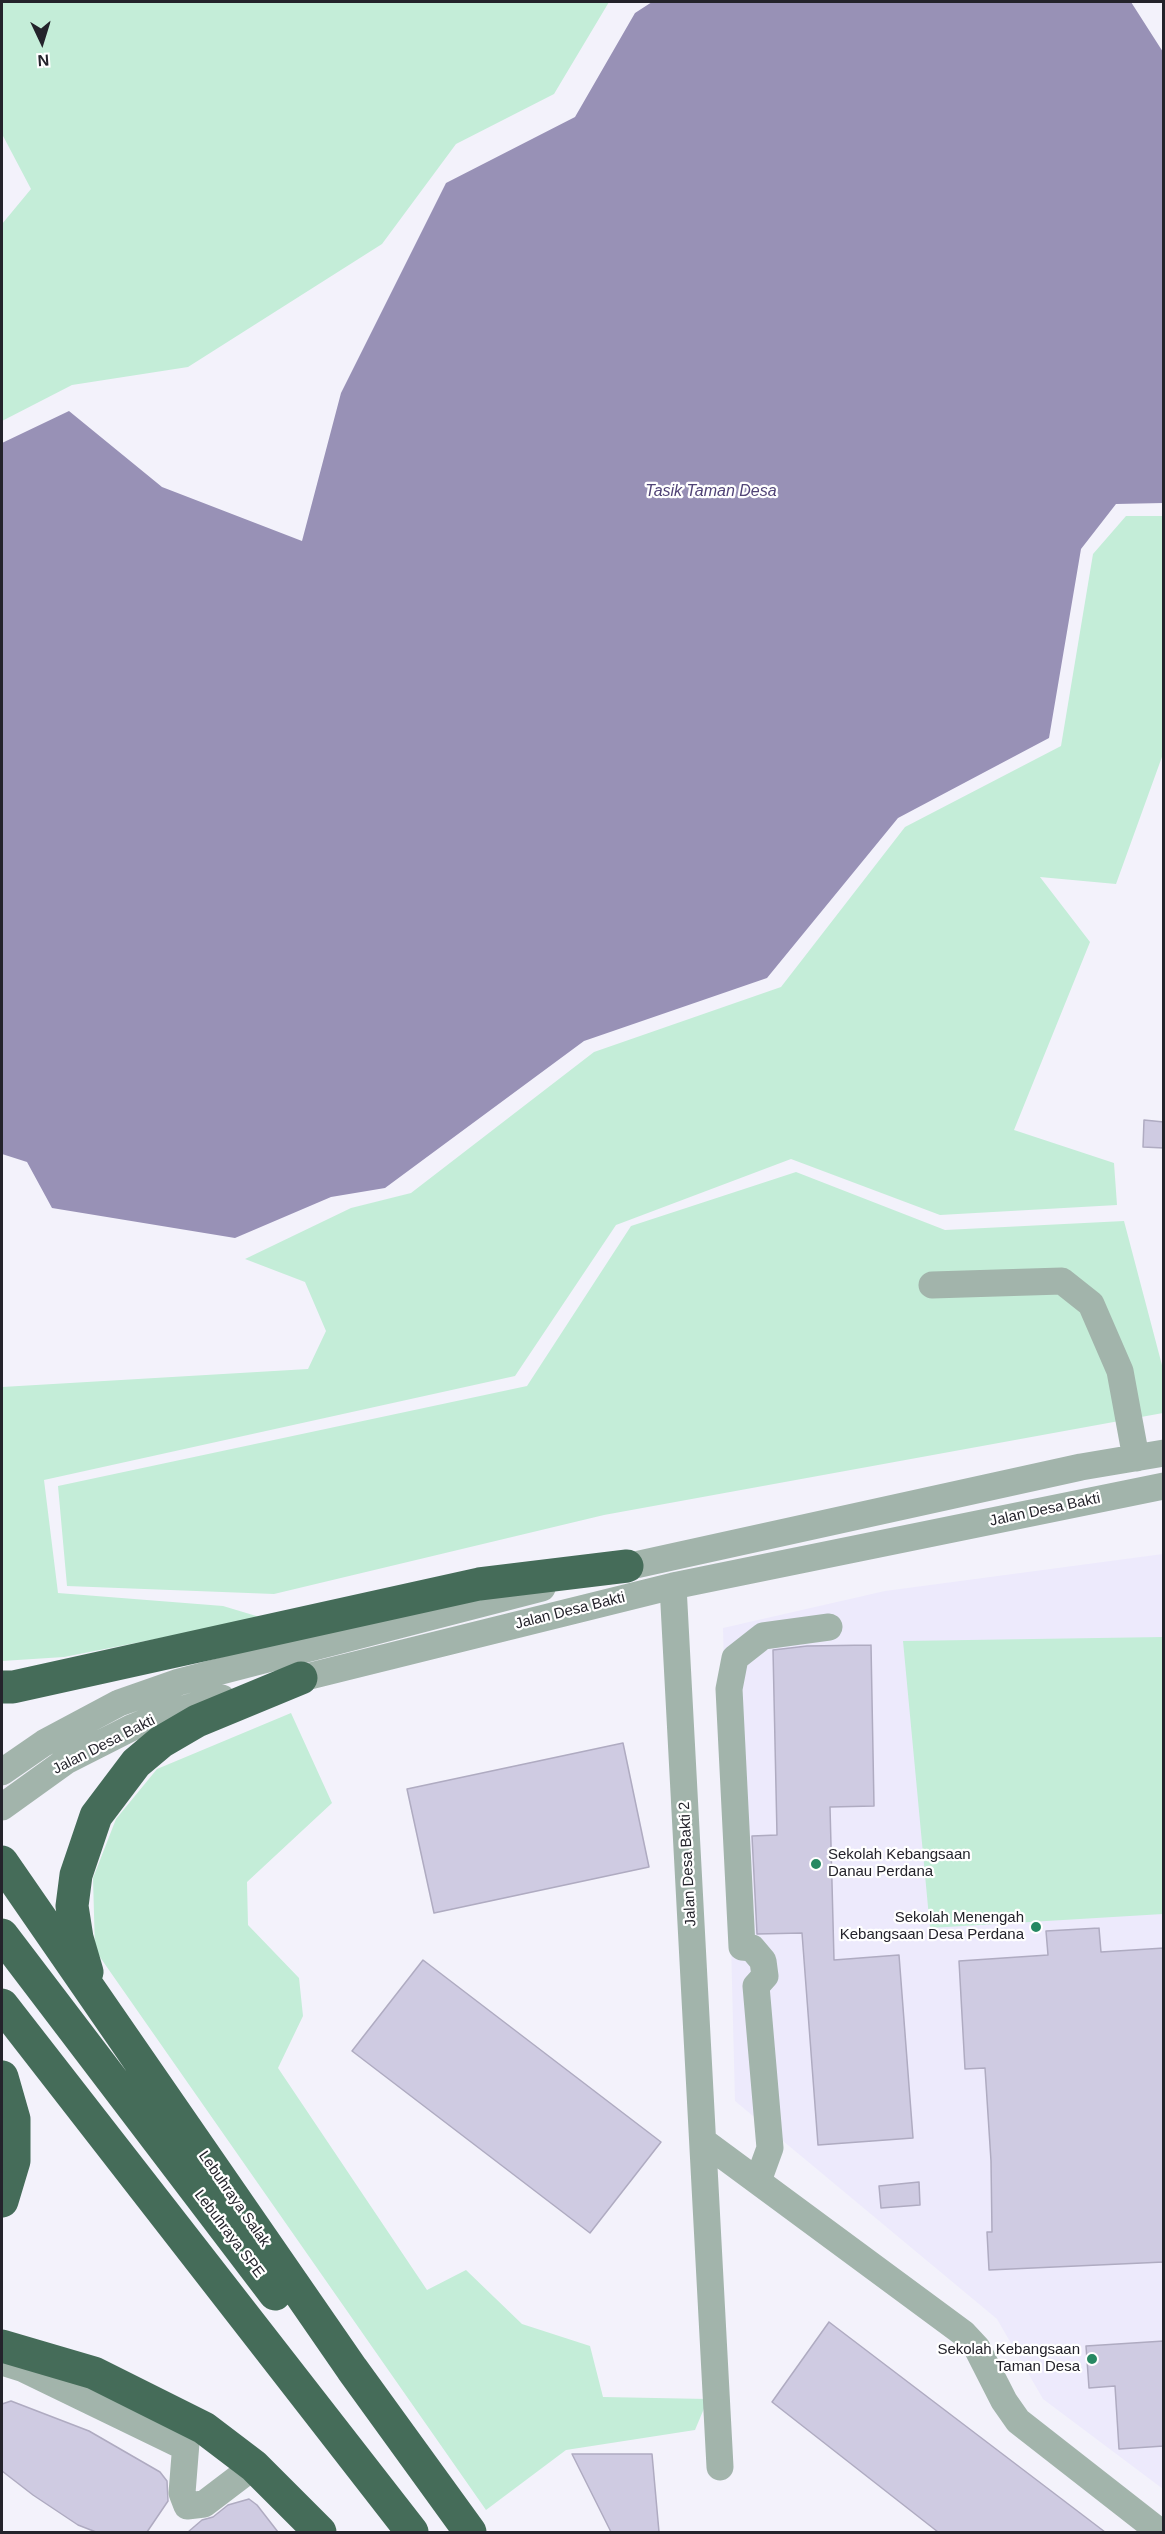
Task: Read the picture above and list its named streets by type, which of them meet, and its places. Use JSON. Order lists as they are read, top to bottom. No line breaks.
{"streets":{"highway":["Lebuhraya Salak","Lebuhraya SPE"],"street":["Jalan Desa Bakti","Jalan Desa Bakti 2"]},"crossings":[["Jalan Desa Bakti","Jalan Desa Bakti 2"]],"water":["Tasik Taman Desa"],"places":["Sekolah Kebangsaan Danau Perdana","Sekolah Menengah Kebangsaan Desa Perdana","Sekolah Kebangsaan Taman Desa"],"north":"bottom"}
